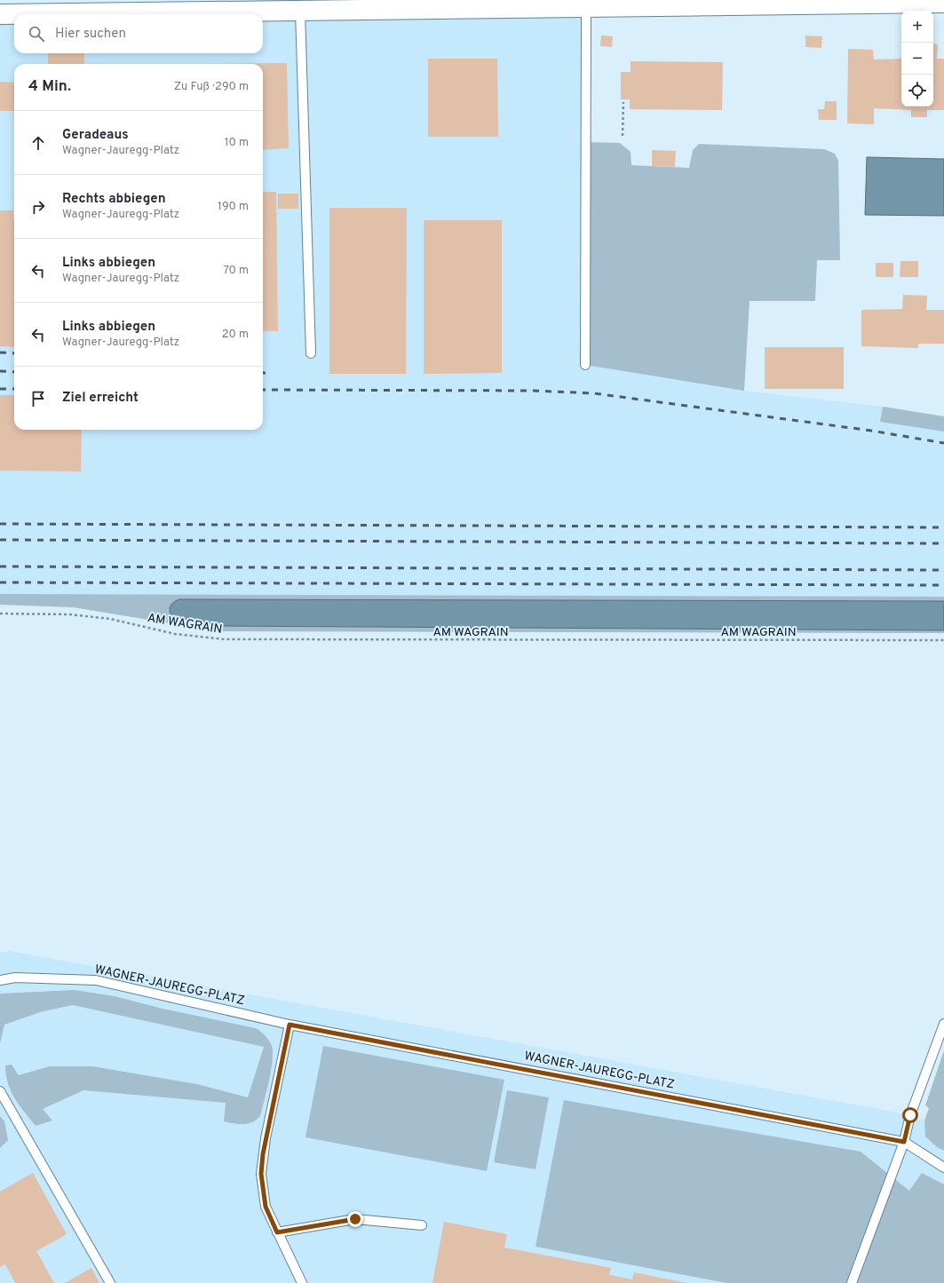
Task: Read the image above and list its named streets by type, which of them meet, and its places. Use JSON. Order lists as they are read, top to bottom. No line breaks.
{"streets":{"lane":["WAGNER-JAUREGG-PLATZ"],"path":["AM WAGRAIN"]},"page":{"map_buttons":["+","−"],"search":"Hier suchen","heading":["4 Min.","Zu Fuß · 290 m"],"list":[["Geradeaus","Wagner-Jauregg-Platz","10 m"],["Rechts abbiegen","Wagner-Jauregg-Platz","190 m"],["Links abbiegen","Wagner-Jauregg-Platz","70 m"],["Links abbiegen","Wagner-Jauregg-Platz","20 m"],"Ziel erreicht"]}}
